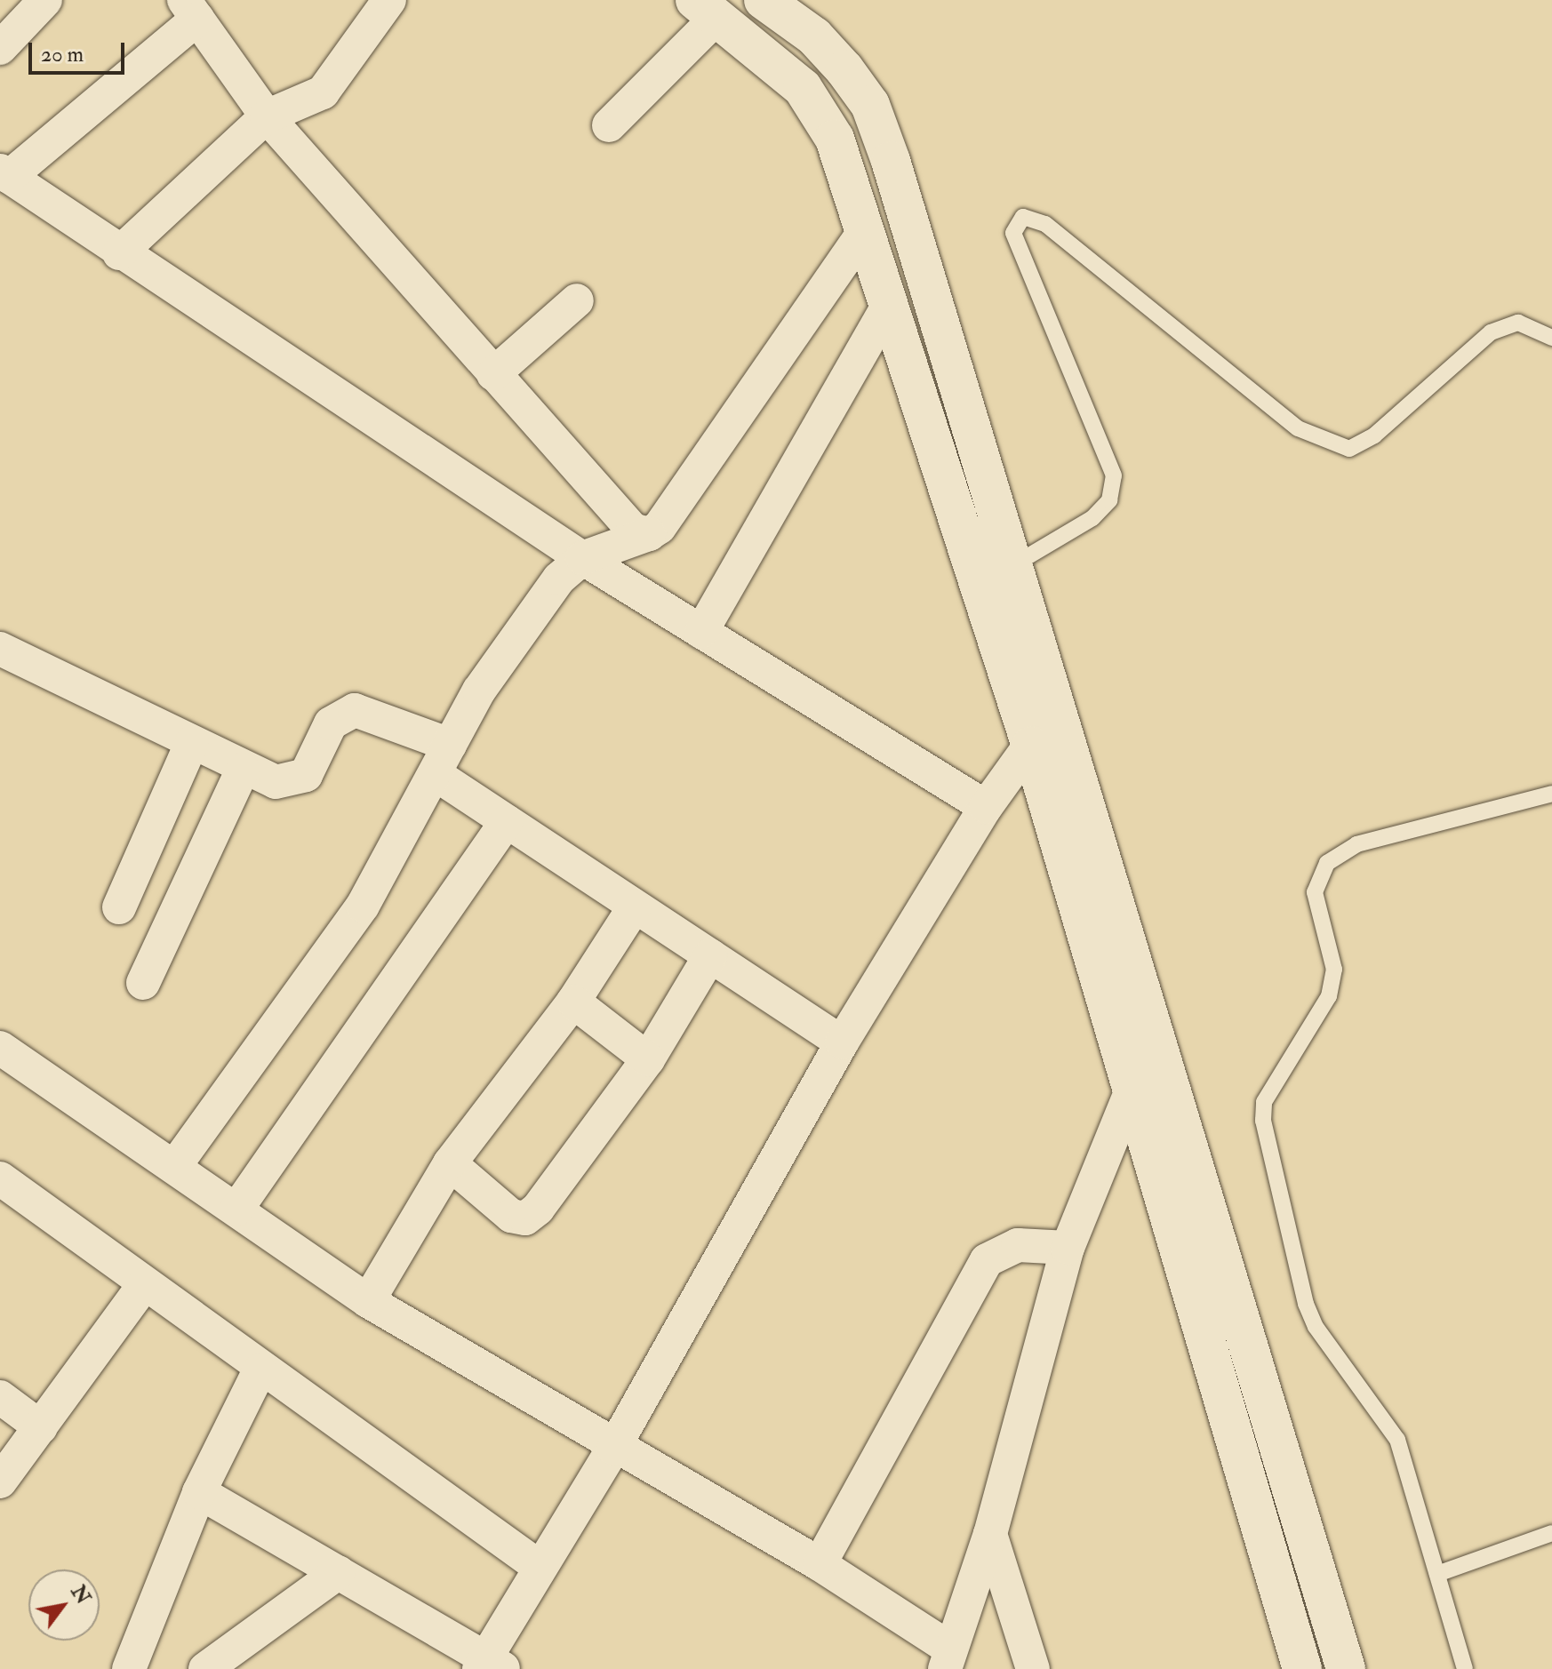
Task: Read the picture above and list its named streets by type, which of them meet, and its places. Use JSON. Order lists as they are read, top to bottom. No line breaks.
{"scale_bar":"20 m","north":"top right"}
